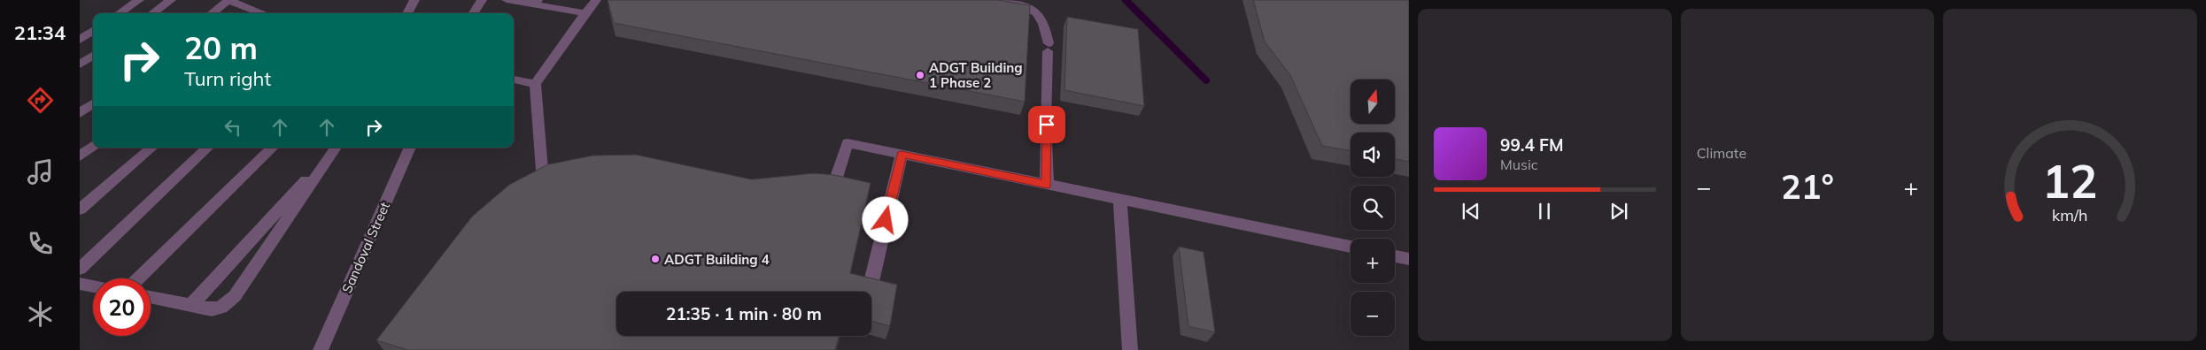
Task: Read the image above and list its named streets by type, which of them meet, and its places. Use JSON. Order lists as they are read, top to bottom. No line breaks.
{"streets":{"street":["Sandoval Street"]},"places":["ADGT Building 1 Phase 2","ADGT Building 4"],"north":"top","page":{"tabs":"21:34","tile":"Climate","turn":["20 m","Turn right"],"map_buttons":["+","−"],"song":["99.4 FM","Music"],"heat":["−","21°","+"],"limit":"20","trip":"21:35 · 1 min · 80 m","gauge":["12","km/h"]}}
